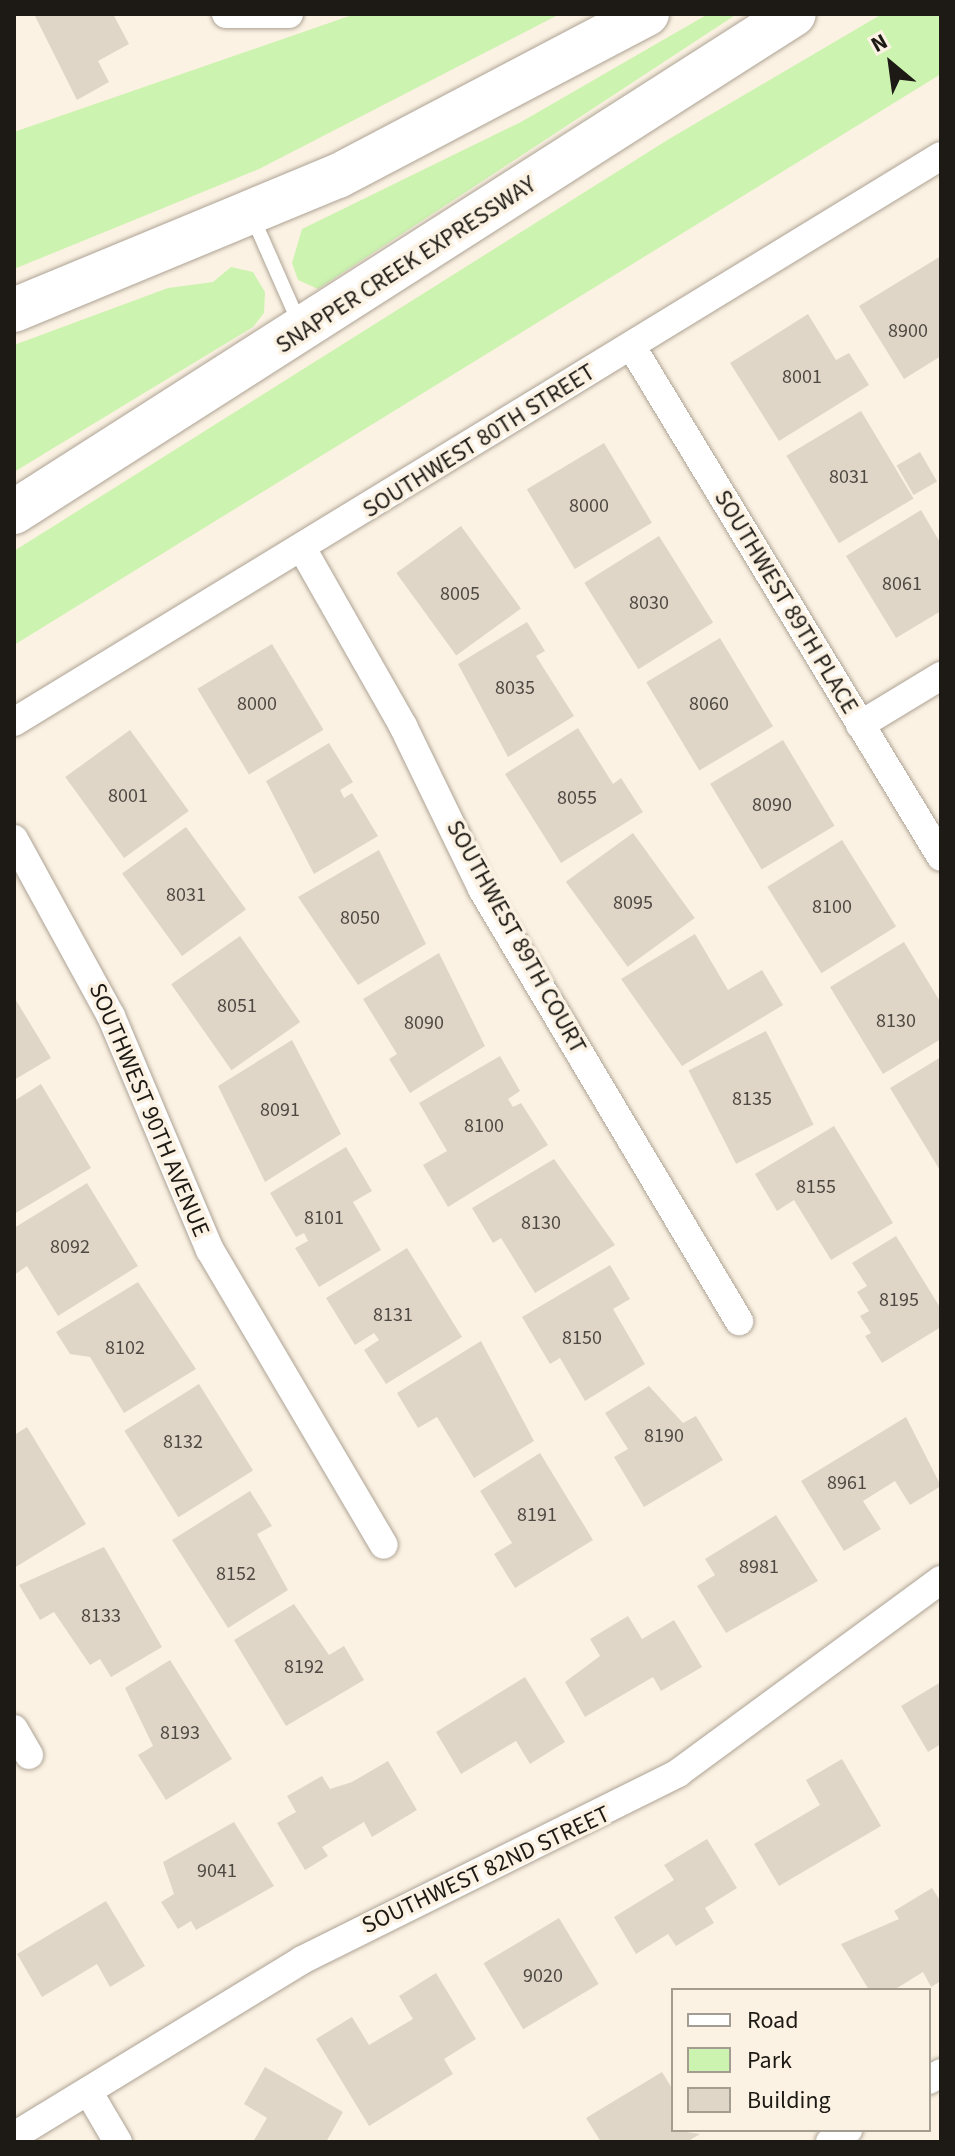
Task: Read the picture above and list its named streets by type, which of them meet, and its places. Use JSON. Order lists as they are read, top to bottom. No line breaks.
{"streets":{"highway":["SNAPPER CREEK EXPRESSWAY"],"street":["SOUTHWEST 80TH STREET","SOUTHWEST 89TH PLACE","SOUTHWEST 89TH COURT","SOUTHWEST 90TH AVENUE","SOUTHWEST 82ND STREET"]},"crossings":[["SOUTHWEST 80TH STREET","SOUTHWEST 89TH PLACE"],["SOUTHWEST 80TH STREET","SOUTHWEST 89TH COURT"]],"house_numbers":["8900","8001","8031","8000","8061","8005","8030","8035","8000","8060","8001","8055","8090","8031","8095","8100","8050","8051","8130","8090","8135","8091","8100","8155","8101","8130","8092","8195","8131","8150","8102","8190","8132","8961","8191","8981","8152","8133","8192","8193","9041","9020"],"legend":["Road","Park","Building"],"north":"top left"}
